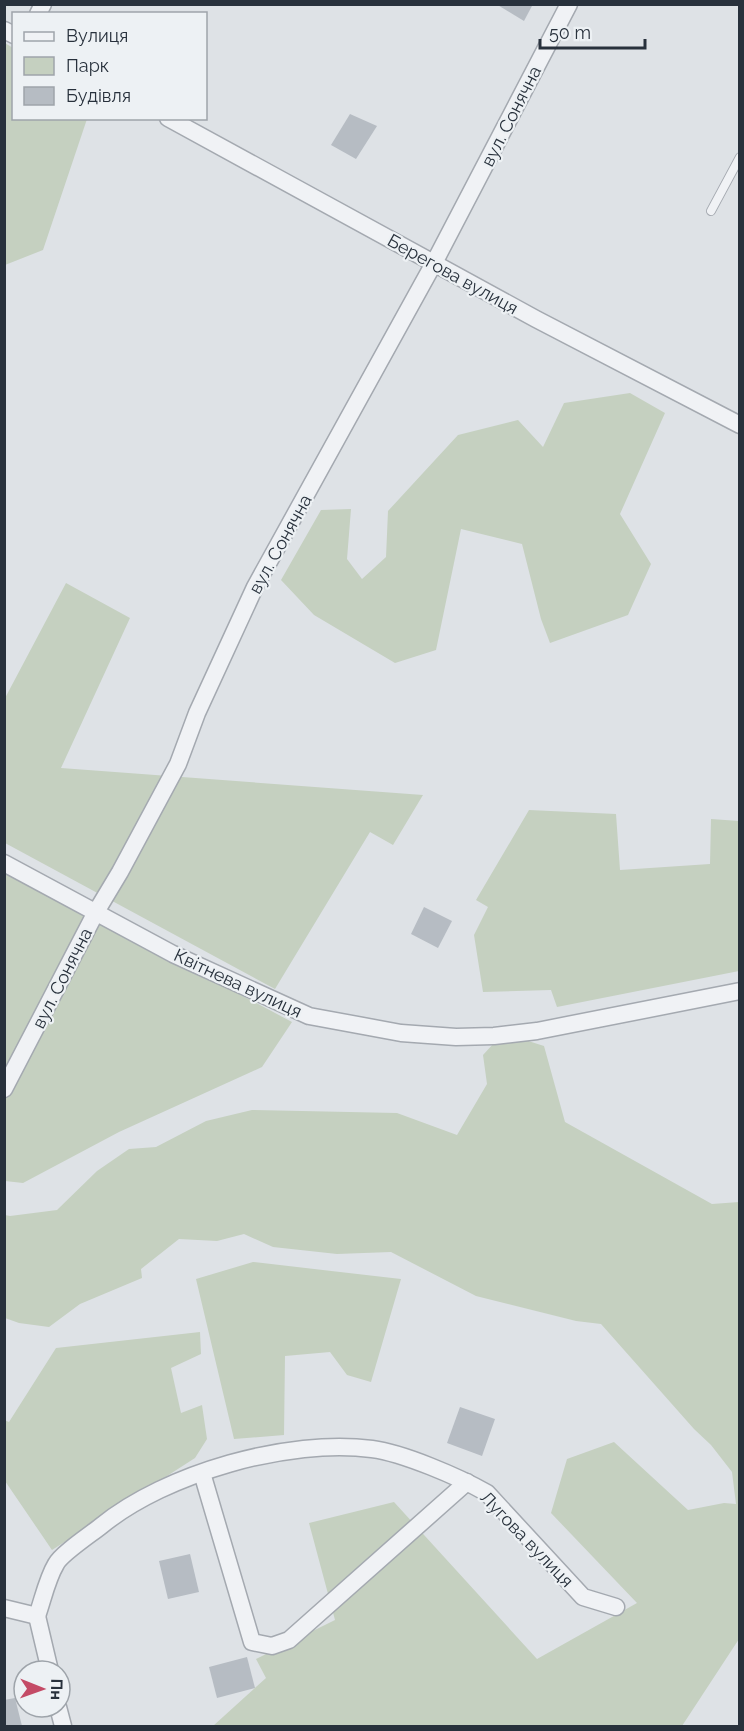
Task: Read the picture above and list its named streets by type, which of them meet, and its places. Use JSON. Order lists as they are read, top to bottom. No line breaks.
{"streets":{"street":["вул. Сонячна","Берегова вулиця","Квітнева вулиця","Лугова вулиця"]},"crossings":[["вул. Сонячна","Берегова вулиця"],["вул. Сонячна","Квітнева вулиця"]],"legend":["Вулиця","Парк","Будівля"],"scale_bar":"50 m","north":"right"}
